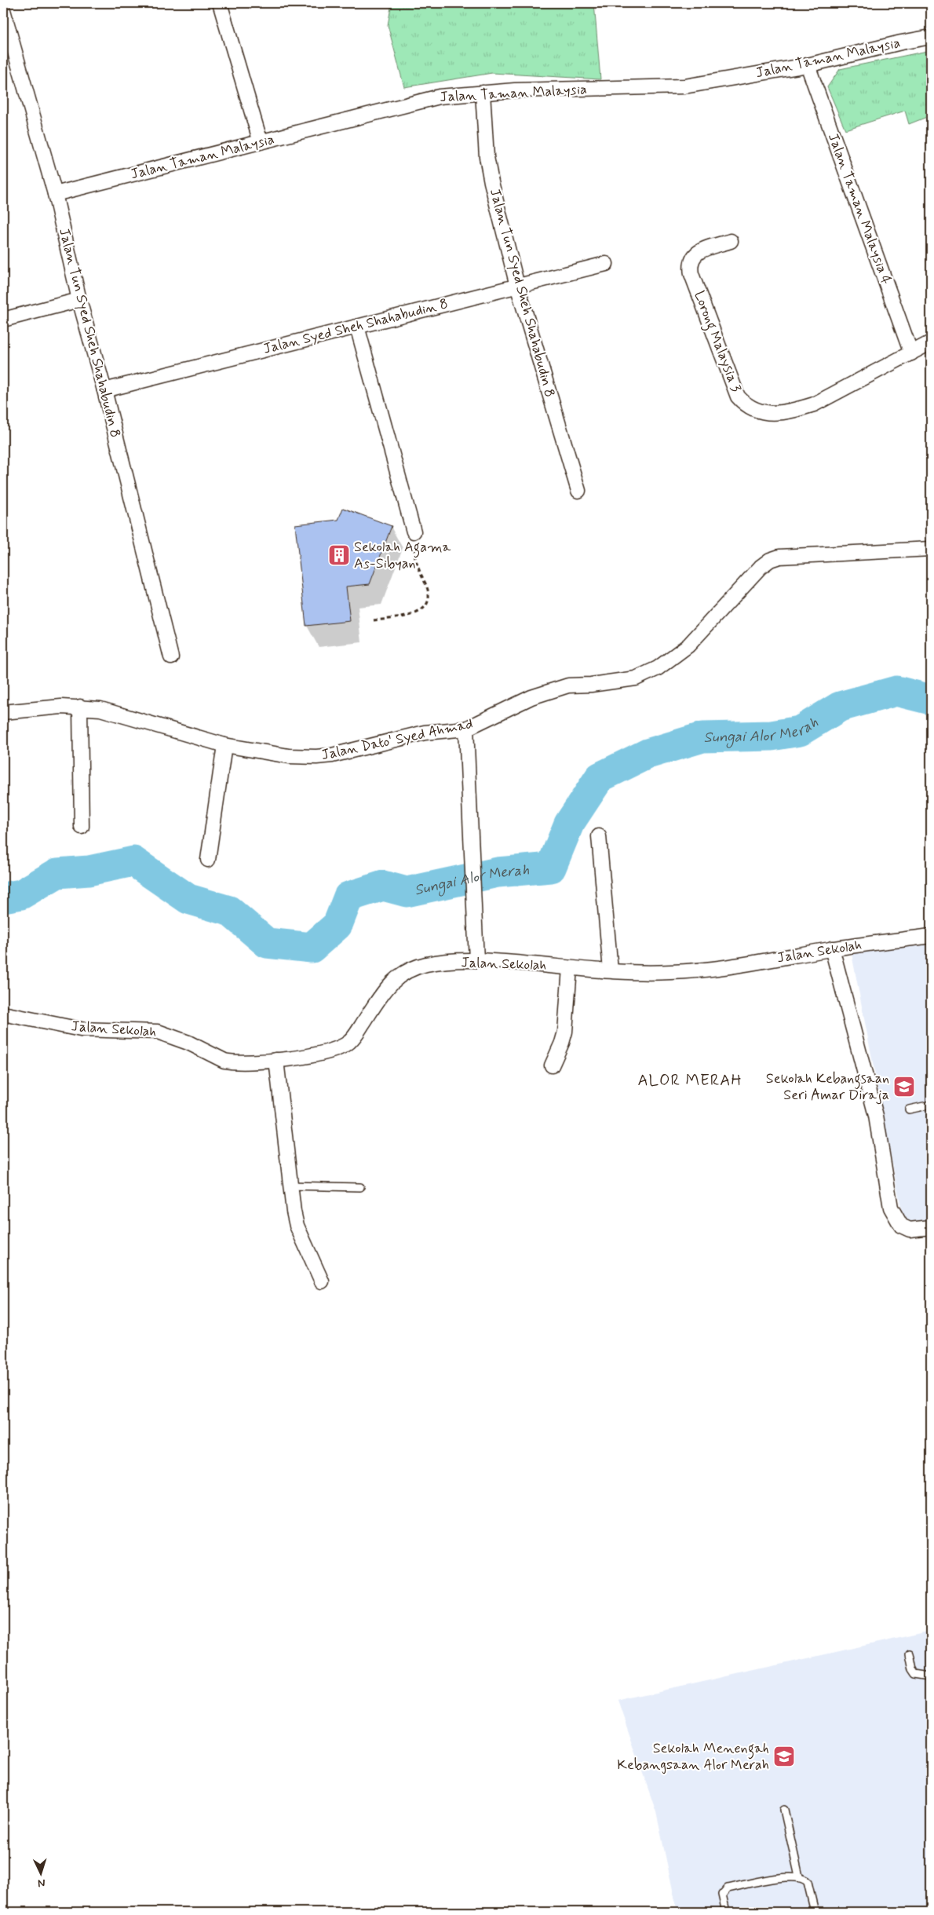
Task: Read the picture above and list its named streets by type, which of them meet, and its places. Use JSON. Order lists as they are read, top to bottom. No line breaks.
{"streets":{"street":["Jalan Taman Malaysia","Jalan Taman Malaysia 4","Jalan Tun Syed Sheh Shahabudin 8","Jalan Syed Sheh Shahabudin 8","Lorong Malaysia 3","Jalan Dato' Syed Ahmad","Jalan Sekolah"]},"crossings":[["Jalan Taman Malaysia","Jalan Taman Malaysia 4"],["Jalan Taman Malaysia","Jalan Tun Syed Sheh Shahabudin 8"],["Jalan Taman Malaysia 4","Lorong Malaysia 3"],["Jalan Tun Syed Sheh Shahabudin 8","Jalan Syed Sheh Shahabudin 8"]],"districts":["ALOR MERAH"],"water":["Sungai Alor Merah"],"places":{"building":["Sekolah Agama As-Sibyan"],"school or university":["Sekolah Kebangsaan Seri Amar Diraja","Sekolah Menengah Kebangsaan Alor Merah"]},"north":"bottom"}
